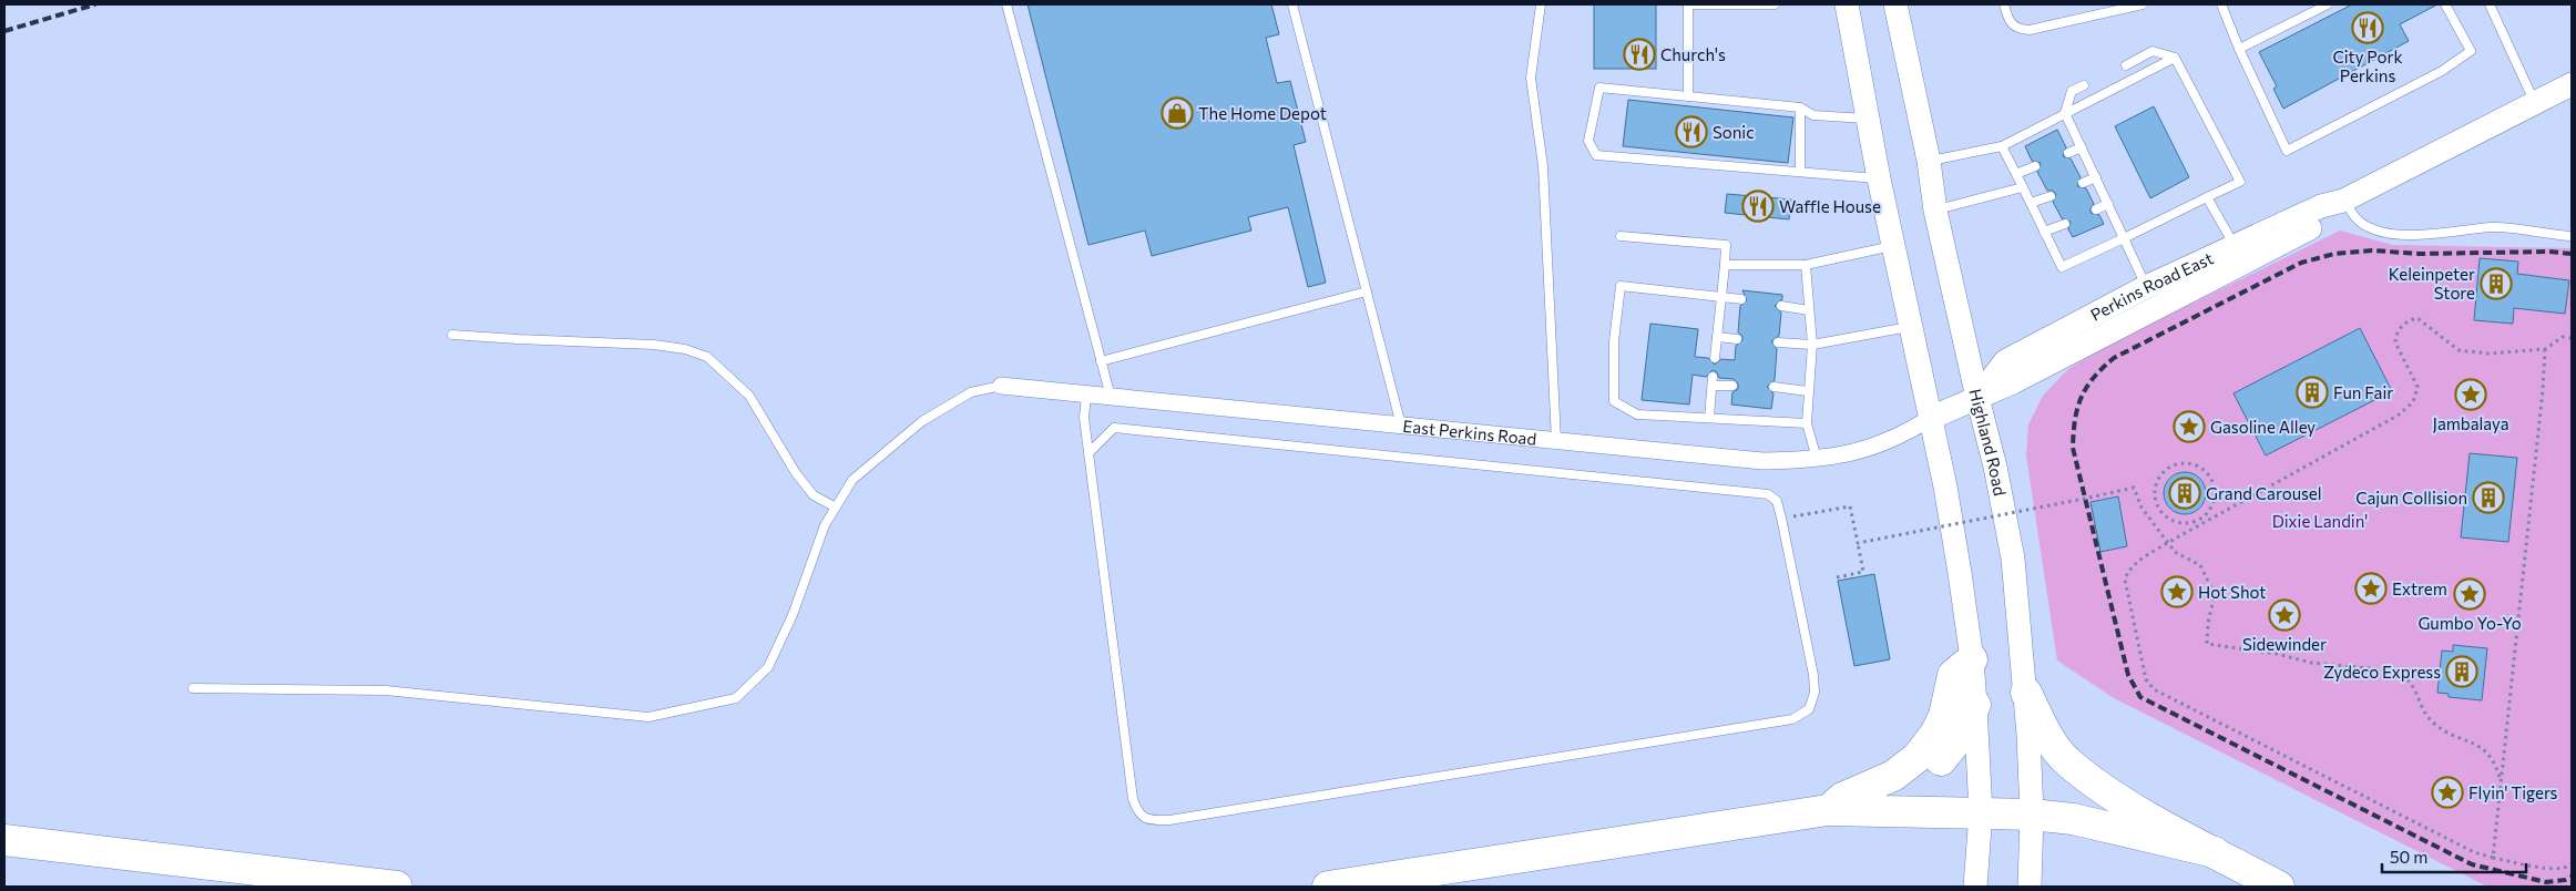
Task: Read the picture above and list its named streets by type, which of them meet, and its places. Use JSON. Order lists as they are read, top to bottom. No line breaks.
{"streets":{"main road":["Perkins Road East","Highland Road"],"street":["East Perkins Road"]},"crossings":[["Perkins Road East","East Perkins Road"],["Perkins Road East","Highland Road"]],"parks":["Dixie Landin'"],"places":{"restaurant":["City Pork Perkins","Church's","Sonic","Waffle House"],"shop":["The Home Depot"],"building":["Keleinpeter Store","Fun Fair","Grand Carousel","Cajun Collision","Zydeco Express"],"place":["Jambalaya","Gasoline Alley","Extrem","Hot Shot","Gumbo Yo-Yo","Sidewinder","Flyin' Tigers"]},"scale_bar":"50 m"}
